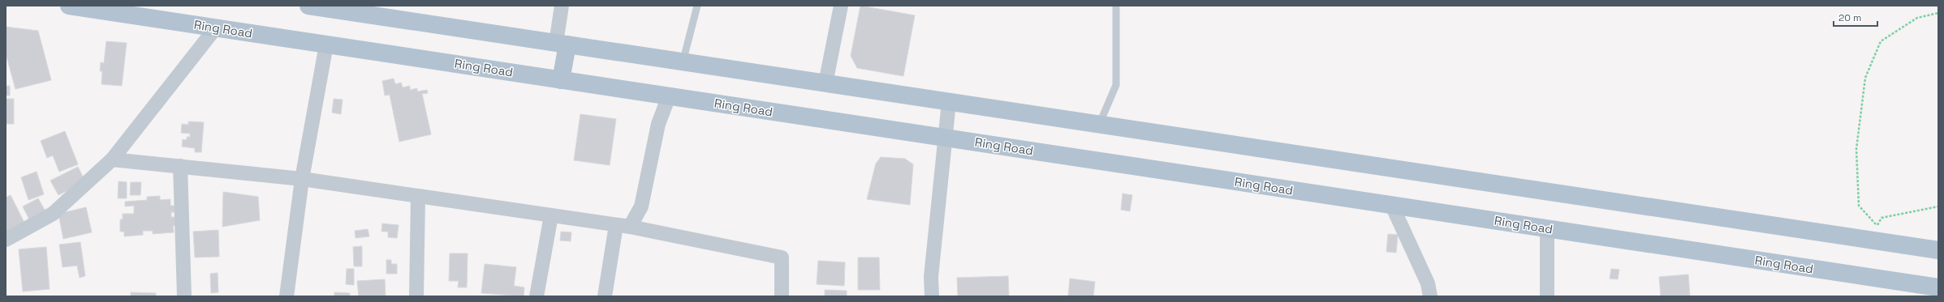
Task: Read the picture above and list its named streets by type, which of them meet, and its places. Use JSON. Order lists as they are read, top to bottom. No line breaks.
{"streets":{"main road":["Ring Road"]},"scale_bar":"20 m"}
